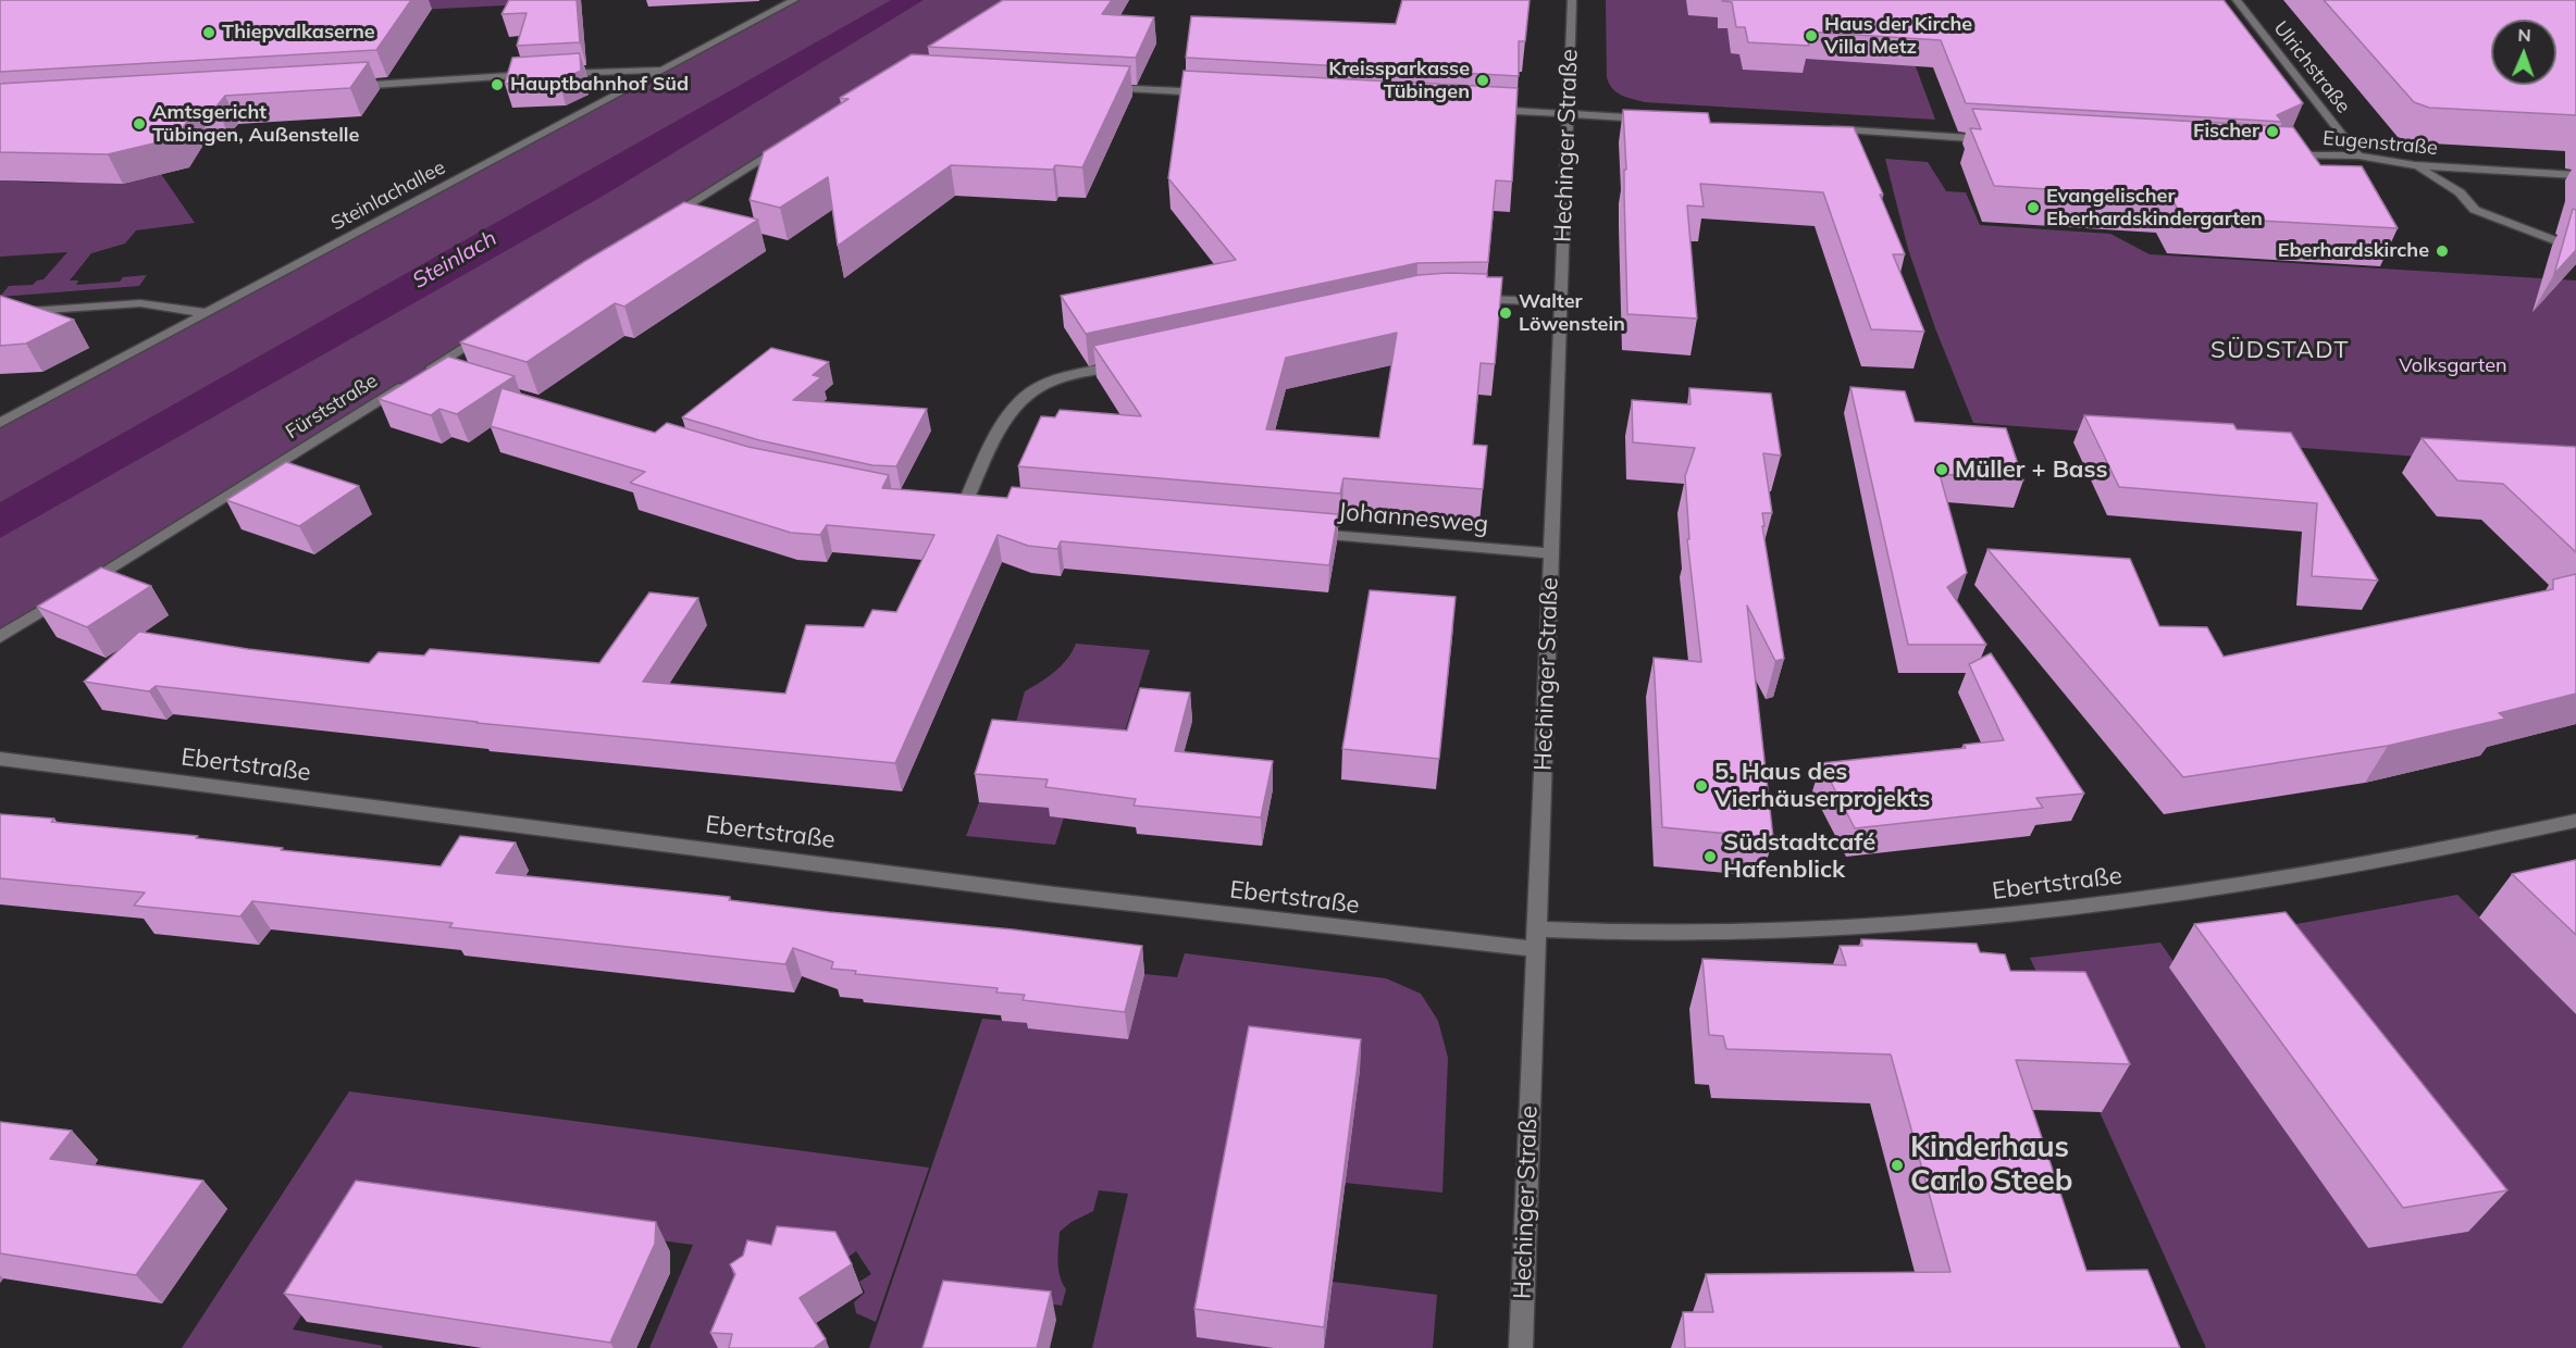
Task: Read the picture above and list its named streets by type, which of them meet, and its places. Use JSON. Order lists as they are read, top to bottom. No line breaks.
{"streets":{"street":["Ulrichstraße","Eugenstraße","Hechinger Straße","Steinlachallee","Fürststraße","Johannesweg","Ebertstraße"]},"crossings":[["Ulrichstraße","Eugenstraße"],["Hechinger Straße","Johannesweg"],["Hechinger Straße","Ebertstraße"]],"districts":["SÜDSTADT"],"water":["Steinlach"],"parks":["Volksgarten"],"places":["Thiepvalkaserne","Haus der Kirche Villa Metz","Kreissparkasse Tübingen","Hauptbahnhof Süd","Amtsgericht Tübingen, Außenstelle","Fischer","Evangelischer Eberhardskindergarten","Eberhardskirche","Walter Löwenstein","Müller + Bass","5. Haus des Vierhäuserprojekts","Südstadtcafé Hafenblick","Kinderhaus Carlo Steeb"],"north":"top"}
